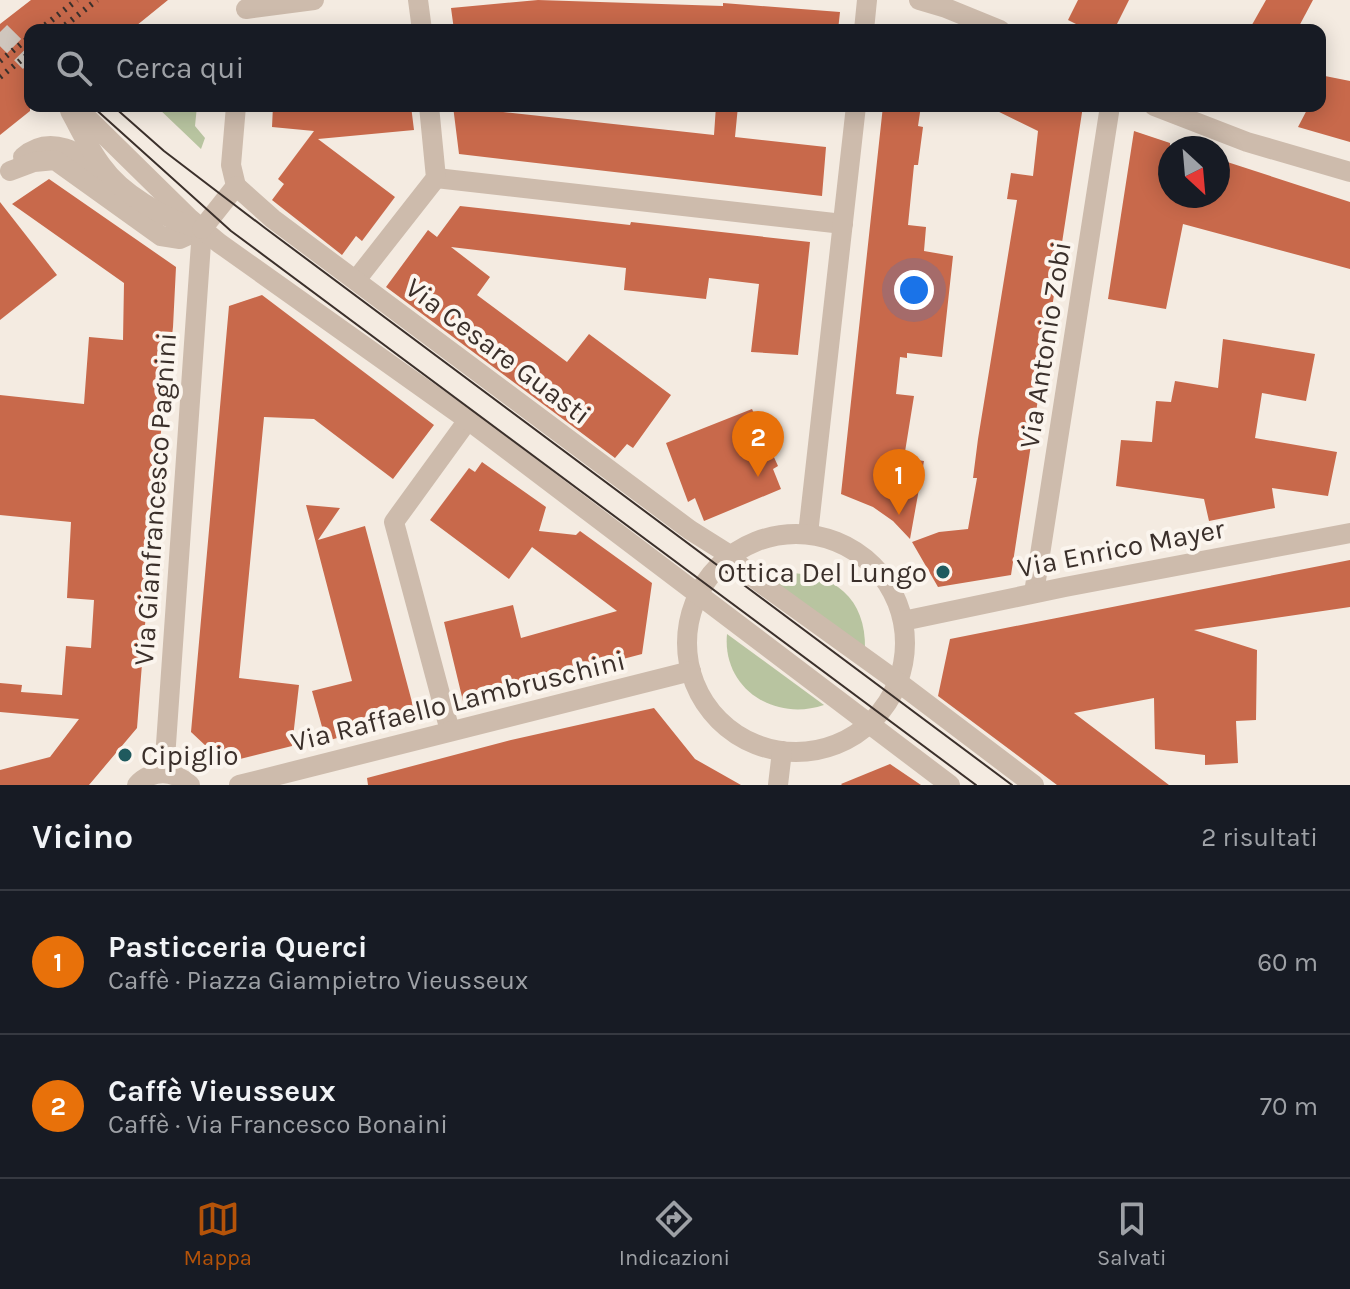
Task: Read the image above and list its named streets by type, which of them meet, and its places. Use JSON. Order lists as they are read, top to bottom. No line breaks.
{"streets":{"street":["Via Antonio Zobi","Via Cesare Guasti","Via Gianfrancesco Pagnini","Via Enrico Mayer","Via Raffaello Lambruschini"]},"crossings":[["Via Antonio Zobi","Via Enrico Mayer"]],"places":["Ottica Del Lungo","Cipiglio"],"north":"bottom right","page":{"search":"Cerca qui","pins":["2","1"],"heading":["Vicino","2 risultati"],"list":[{"mark":"1","name":"Pasticceria Querci","note":"Caffè · Piazza Giampietro Vieusseux","value":"60 m"},{"mark":"2","name":"Caffè Vieusseux","note":"Caffè · Via Francesco Bonaini","value":"70 m"}],"nav":["Mappa","Indicazioni","Salvati"]}}
